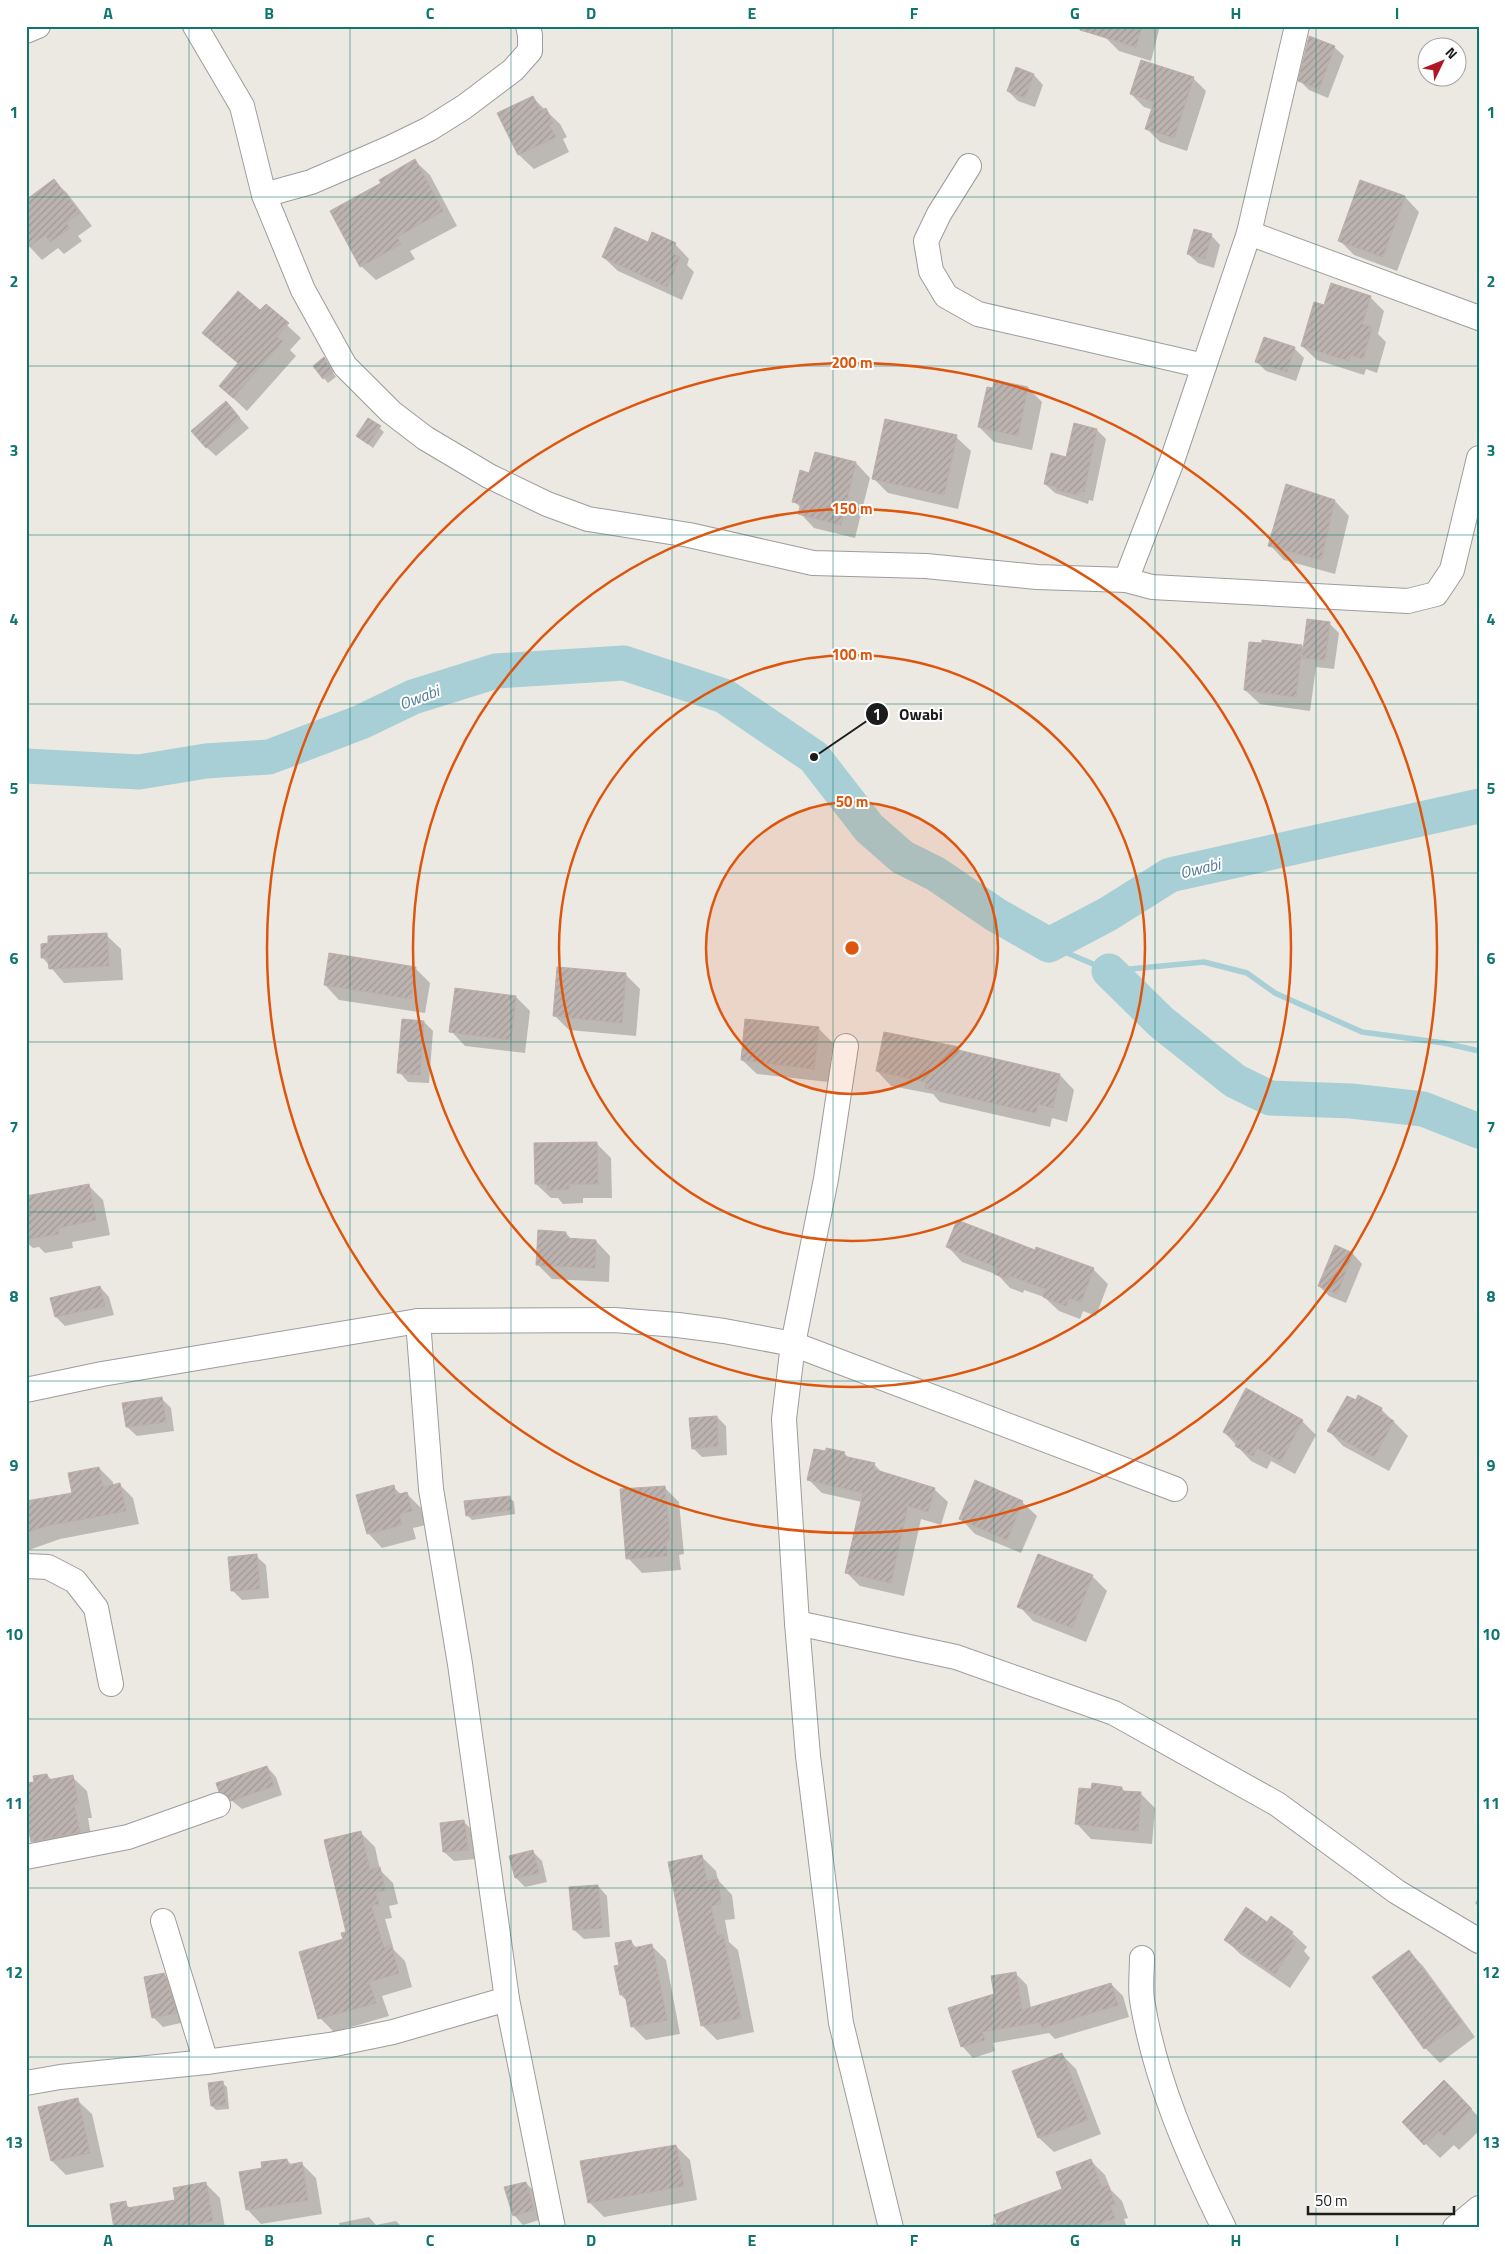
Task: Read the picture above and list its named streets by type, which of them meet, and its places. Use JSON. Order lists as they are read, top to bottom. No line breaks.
{"water":["Owabi"],"places":["Owabi"],"scale_bar":"50 m","north":"top right","grid":{"columns":["A","B","C","D","E","F","G","H","I"],"rows":["1","2","3","4","5","6","7","8","9","10","11","12","13"]},"rings":["200 m","150 m","100 m","50 m"]}
